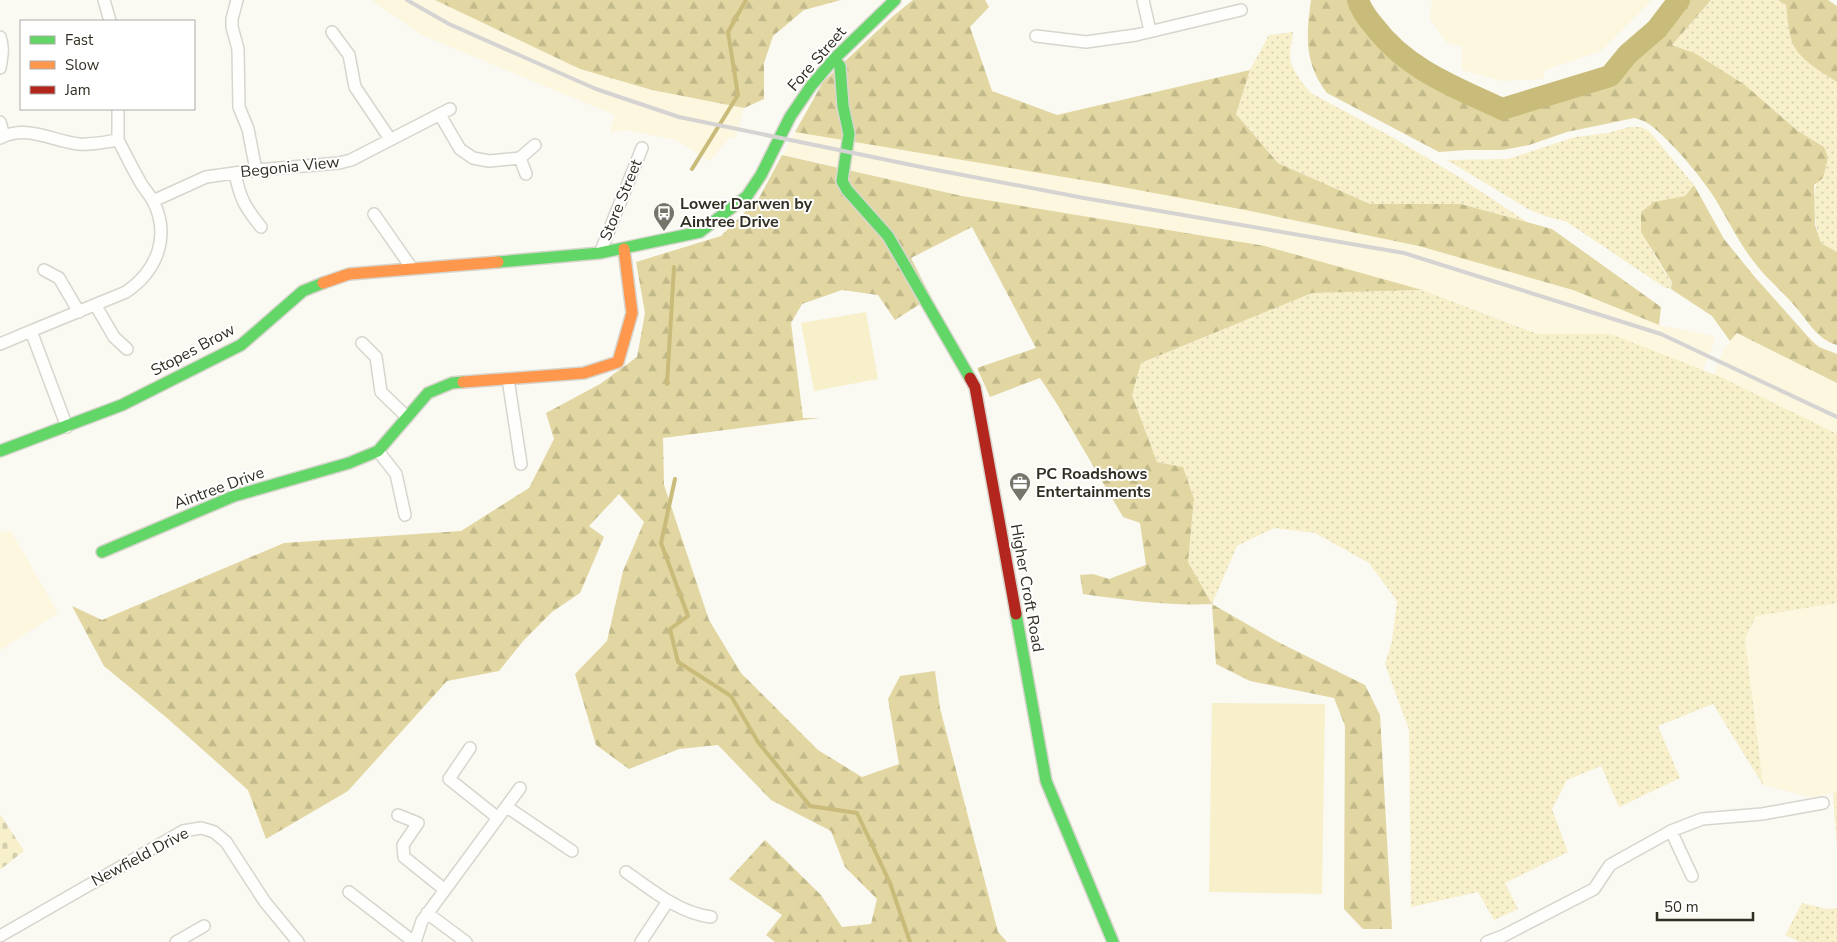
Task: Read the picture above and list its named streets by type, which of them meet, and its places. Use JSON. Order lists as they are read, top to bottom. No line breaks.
{"streets":{"street":["Fore Street","Begonia View","Store Street","Stopes Brow","Aintree Drive","Higher Croft Road","Newfield Drive"]},"crossings":[["Fore Street","Stopes Brow"],["Fore Street","Aintree Drive"],["Fore Street","Higher Croft Road"],["Store Street","Stopes Brow"],["Stopes Brow","Aintree Drive"]],"places":{"bus stop":["Lower Darwen by Aintree Drive"],"office":["PC Roadshows Entertainments"]},"legend":["Fast","Slow","Jam"],"scale_bar":"50 m"}
